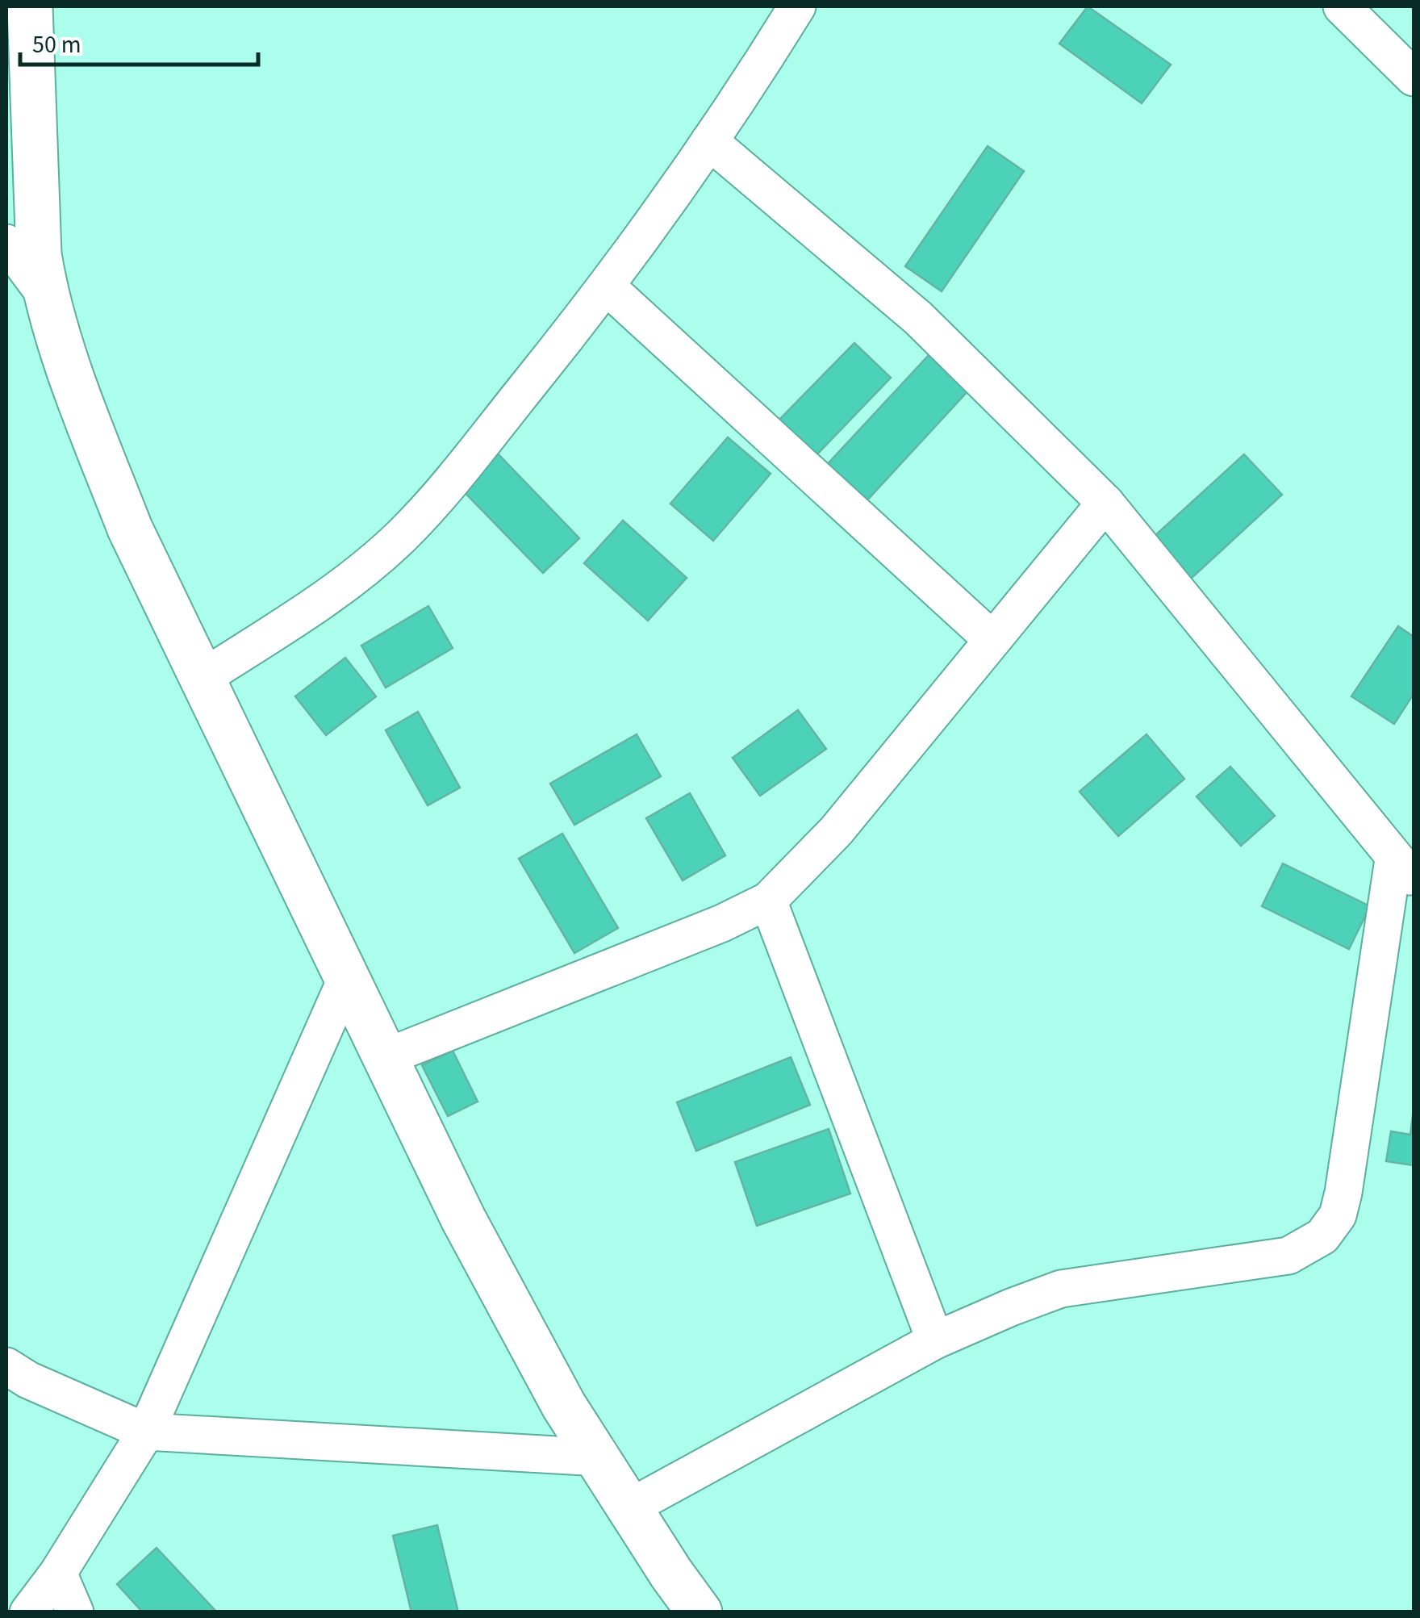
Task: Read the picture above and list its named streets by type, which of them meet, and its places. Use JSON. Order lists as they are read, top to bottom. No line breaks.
{"scale_bar":"50 m"}
